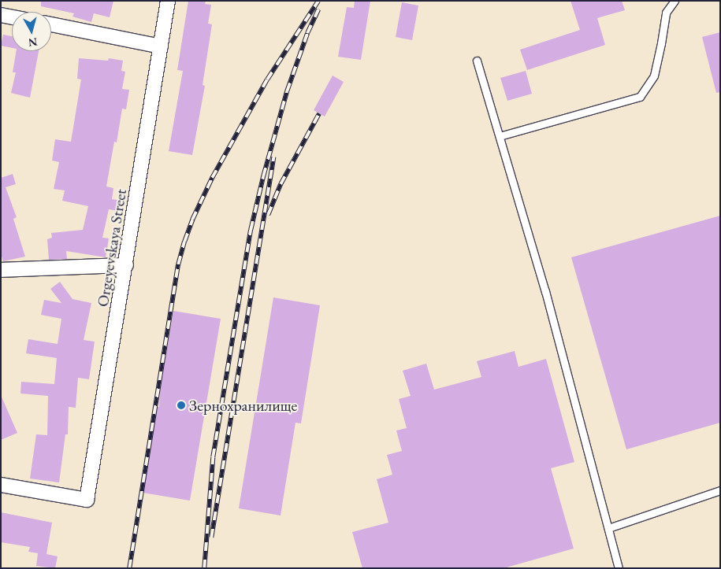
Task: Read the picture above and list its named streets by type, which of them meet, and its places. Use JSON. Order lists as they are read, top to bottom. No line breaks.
{"streets":{"street":["Orgeyevskaya Street"]},"places":["Зернохранилище"],"north":"bottom"}
